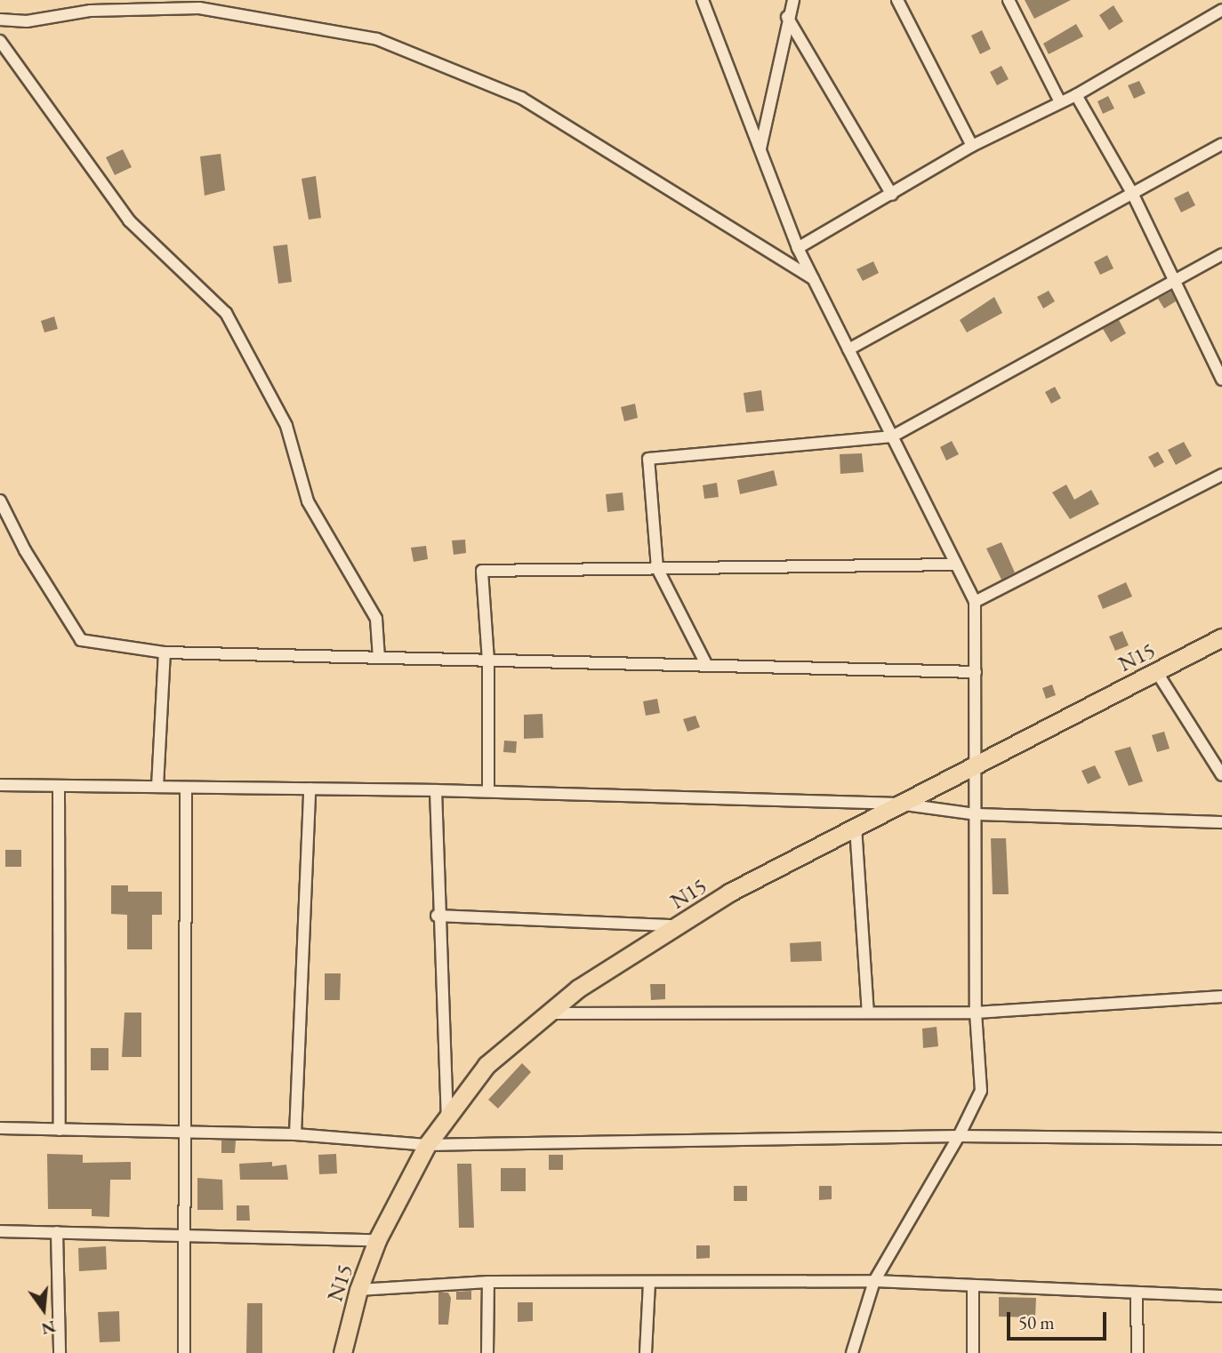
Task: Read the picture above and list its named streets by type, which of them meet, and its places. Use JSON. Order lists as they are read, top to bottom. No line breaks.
{"streets":{"main road":["N15"]},"scale_bar":"50 m","north":"bottom"}
